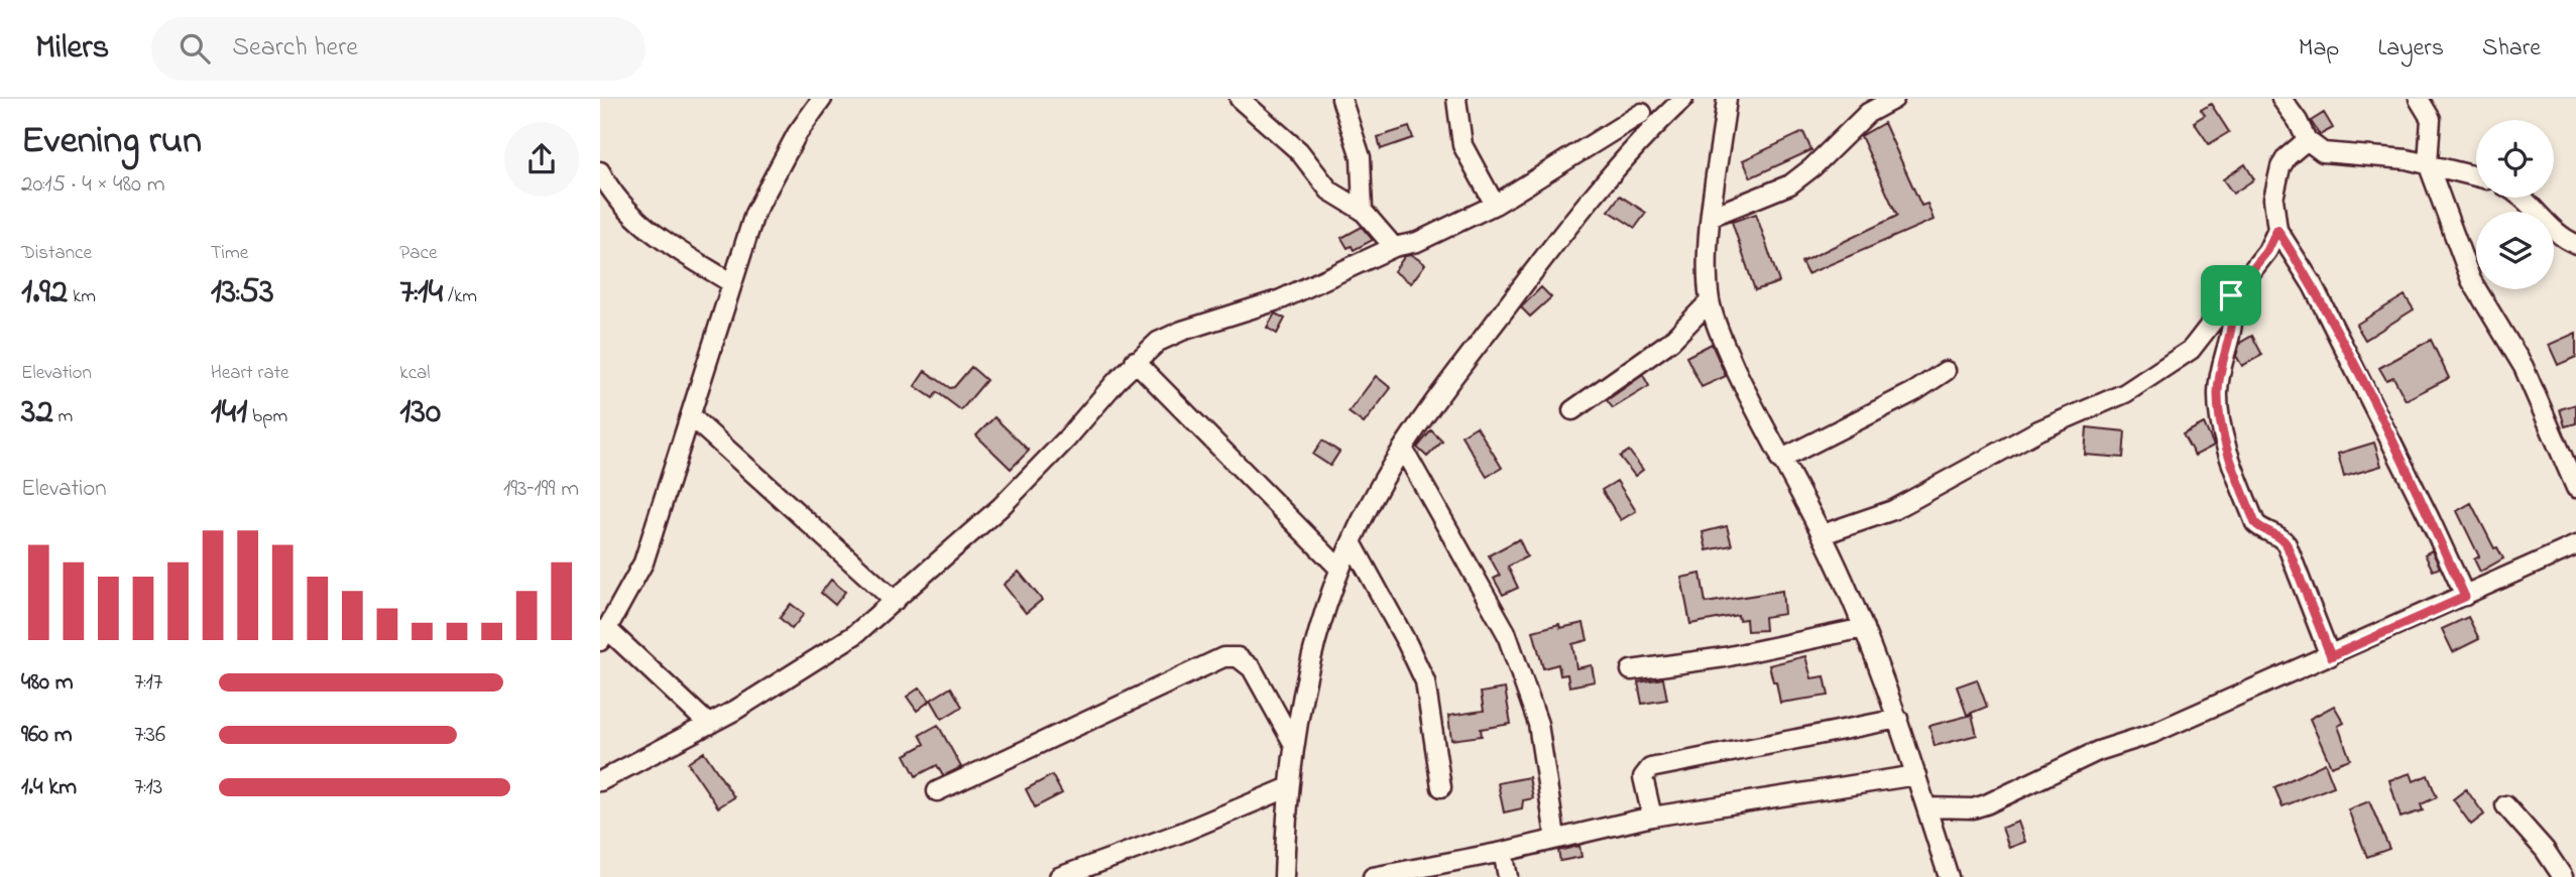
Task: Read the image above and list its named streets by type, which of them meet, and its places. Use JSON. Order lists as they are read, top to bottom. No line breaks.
{"page":{"header":"Milers","search":"Search here","nav":["Map","Layers","Share"],"heading":["Evening run","20:15 · 4 × 480 m"],"stats":[["Distance","1.92 km"],["Time","13:53"],["Pace","7:14 /km"],["Elevation","32 m"],["Heart rate","141 bpm"],["kcal","130"]],"chart":["Elevation","193–199 m"],"list":[{"name":"480 m","note":"7:17"},{"name":"960 m","note":"7:36"},{"name":"1.4 km","note":"7:13"}]}}
